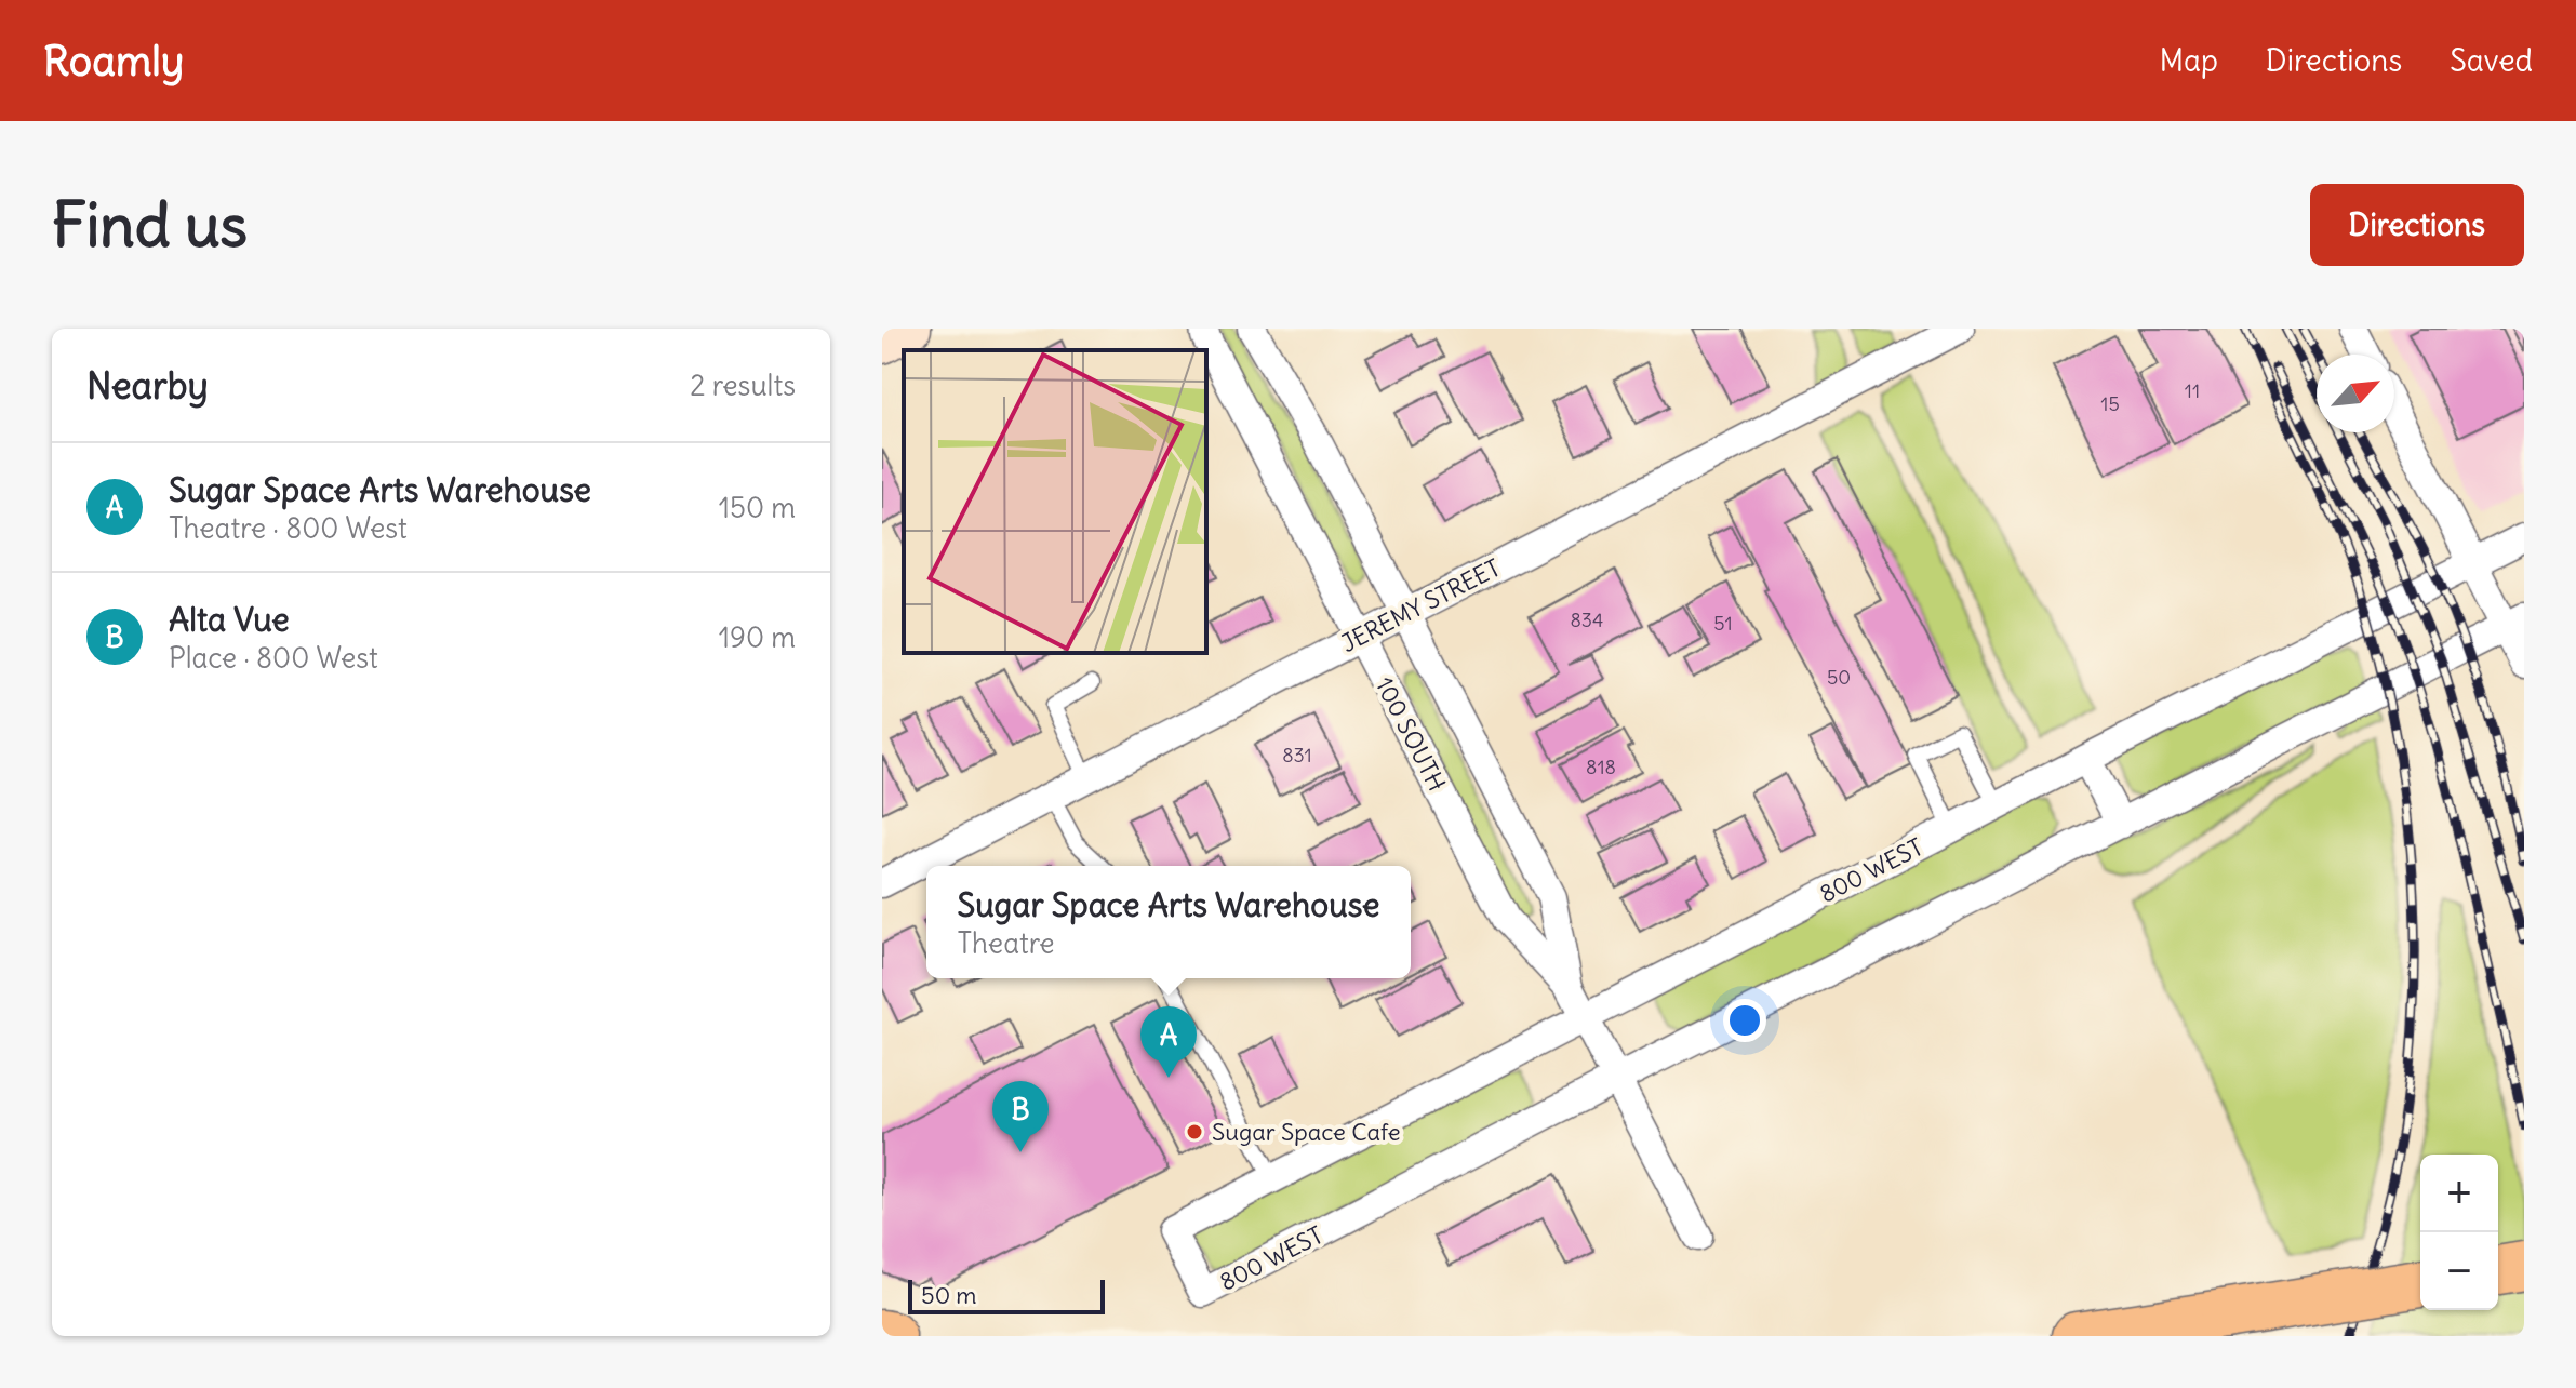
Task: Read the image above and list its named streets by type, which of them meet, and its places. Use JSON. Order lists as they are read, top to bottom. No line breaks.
{"streets":{"street":["JEREMY STREET","100 SOUTH","800 WEST"]},"crossings":[["JEREMY STREET","100 SOUTH"],["100 SOUTH","800 WEST"]],"places":["Sugar Space Cafe"],"house_numbers":["11","15","834","51","50","831","818"],"scale_bar":"50 m","north":"top right","page":{"header":"Roamly","nav":["Map","Directions","Saved"],"buttons":"Directions","title":"Find us","heading":["Nearby","2 results"],"list":[{"mark":"A","name":"Sugar Space Arts Warehouse","note":"Theatre · 800 West","value":"150 m"},{"mark":"B","name":"Alta Vue","note":"Place · 800 West","value":"190 m"}],"popup":["Sugar Space Arts Warehouse","Theatre"],"pins":["A","B"],"map_buttons":["+","−"],"scale":"50 m"}}
